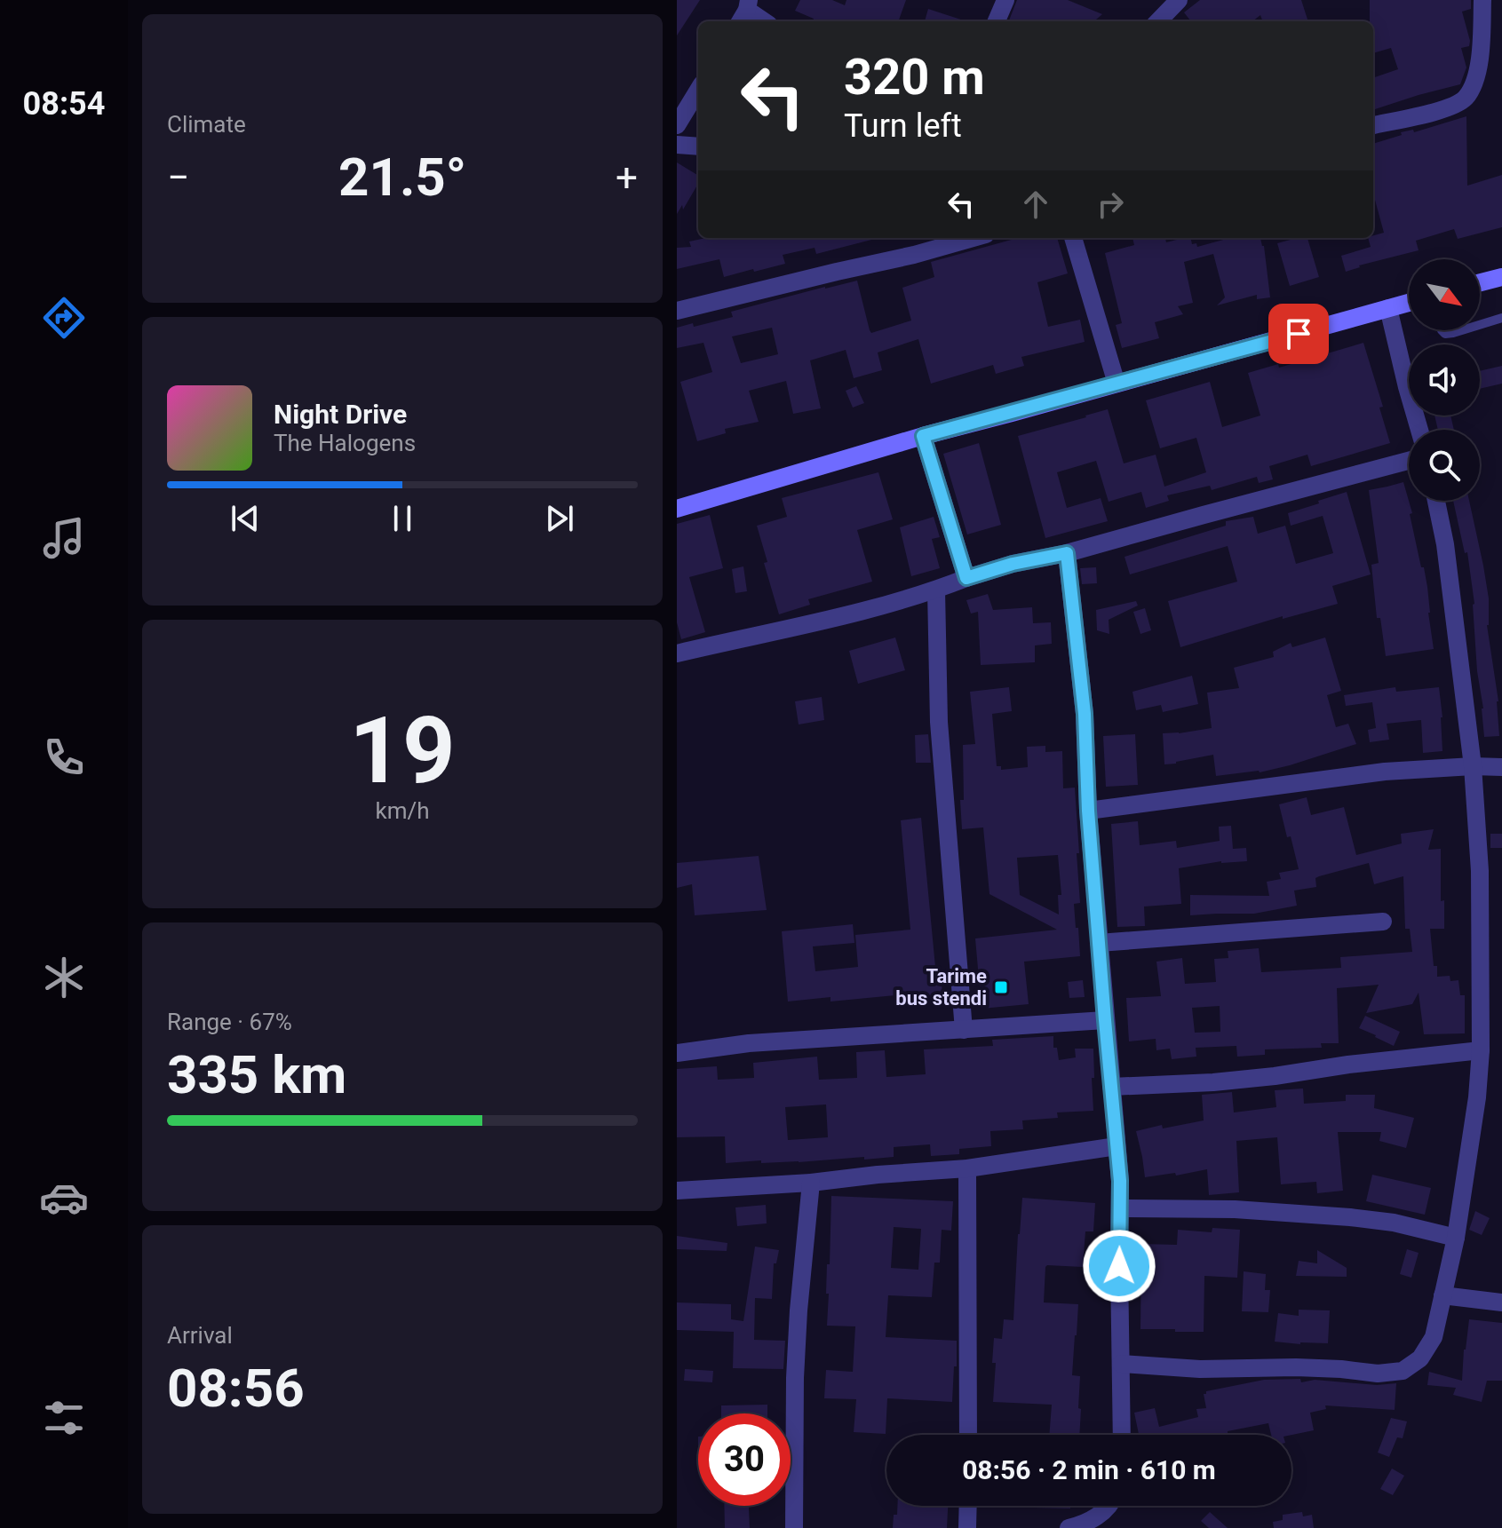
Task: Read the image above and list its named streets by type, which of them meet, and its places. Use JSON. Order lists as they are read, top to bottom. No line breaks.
{"places":{"transit":["Tarime bus stendi"]},"north":"bottom right","page":{"tabs":"08:54","tile":["Climate",["19","km/h"],["Range · 67%","335 km"],["Arrival","08:56"]],"turn":["320 m","Turn left"],"heat":["−","21.5°","+"],"song":["Night Drive","The Halogens"],"limit":"30","trip":"08:56 · 2 min · 610 m"}}
